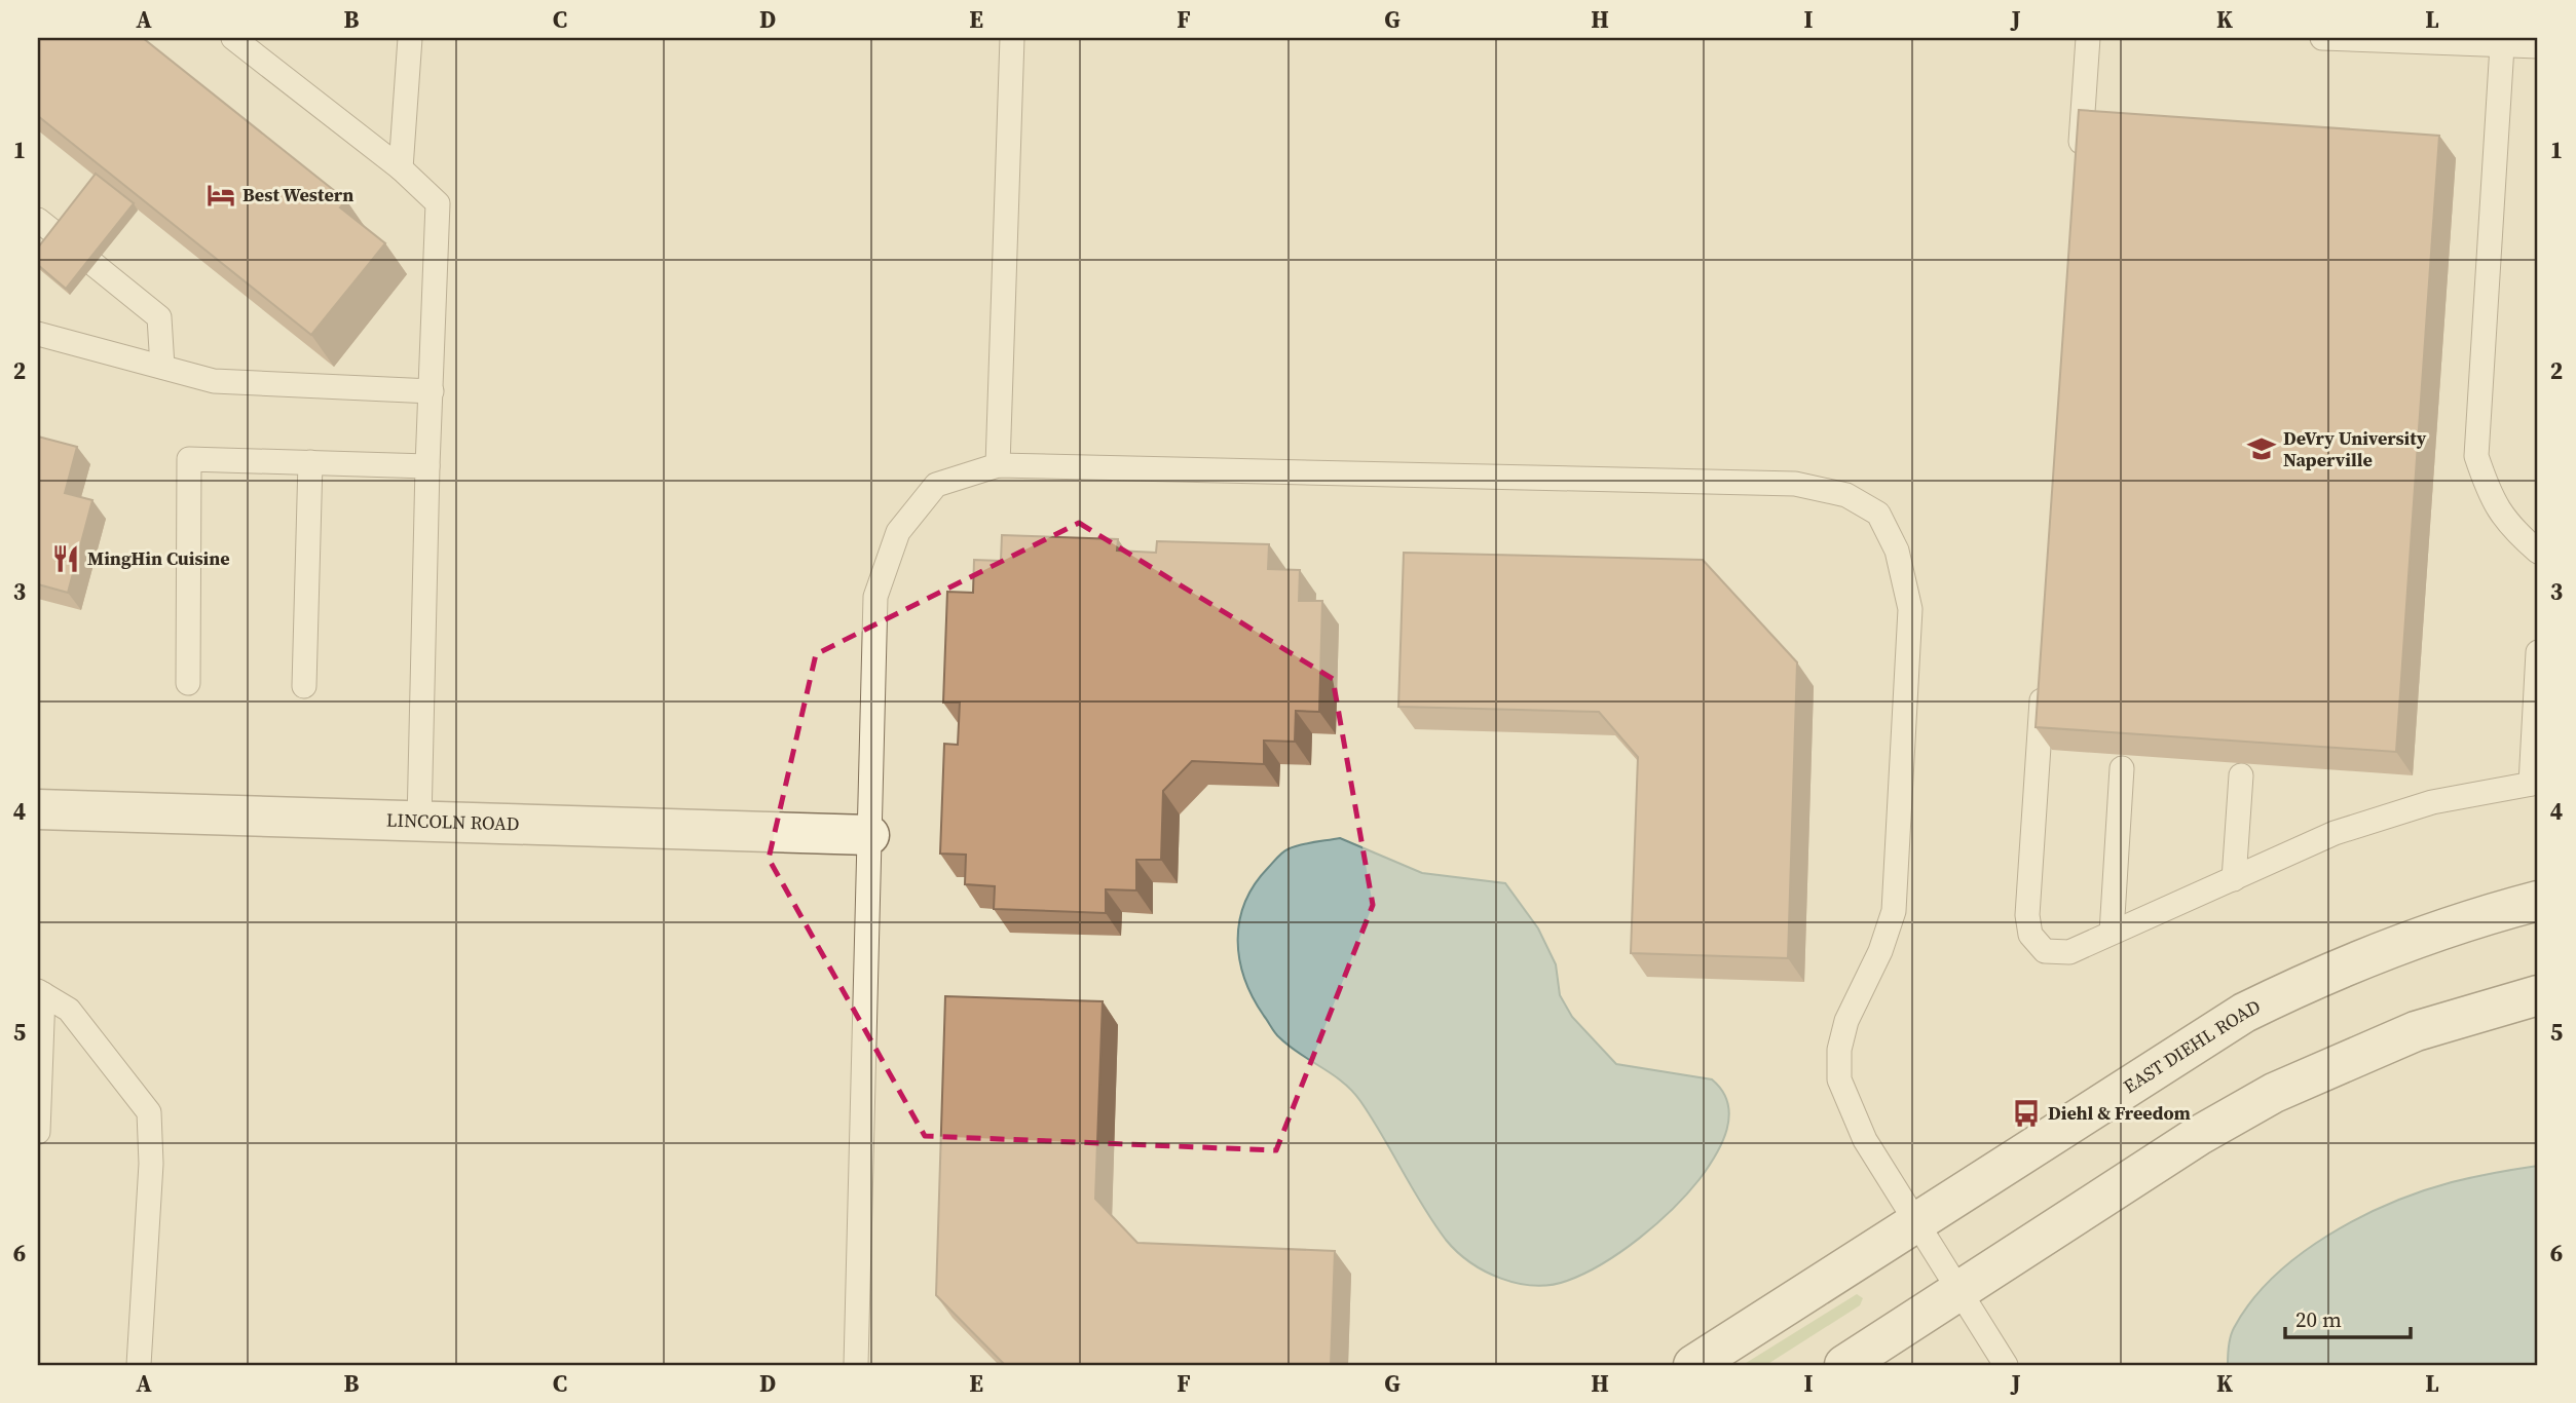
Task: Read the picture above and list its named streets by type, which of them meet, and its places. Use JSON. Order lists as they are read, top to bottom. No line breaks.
{"streets":{"street":["LINCOLN ROAD","EAST DIEHL ROAD"]},"places":{"hotel":["Best Western"],"school or university":["DeVry University Naperville"],"restaurant":["MingHin Cuisine"],"bus stop":["Diehl & Freedom"]},"scale_bar":"20 m","grid":{"columns":["A","B","C","D","E","F","G","H","I","J","K","L"],"rows":["1","2","3","4","5","6"]}}
